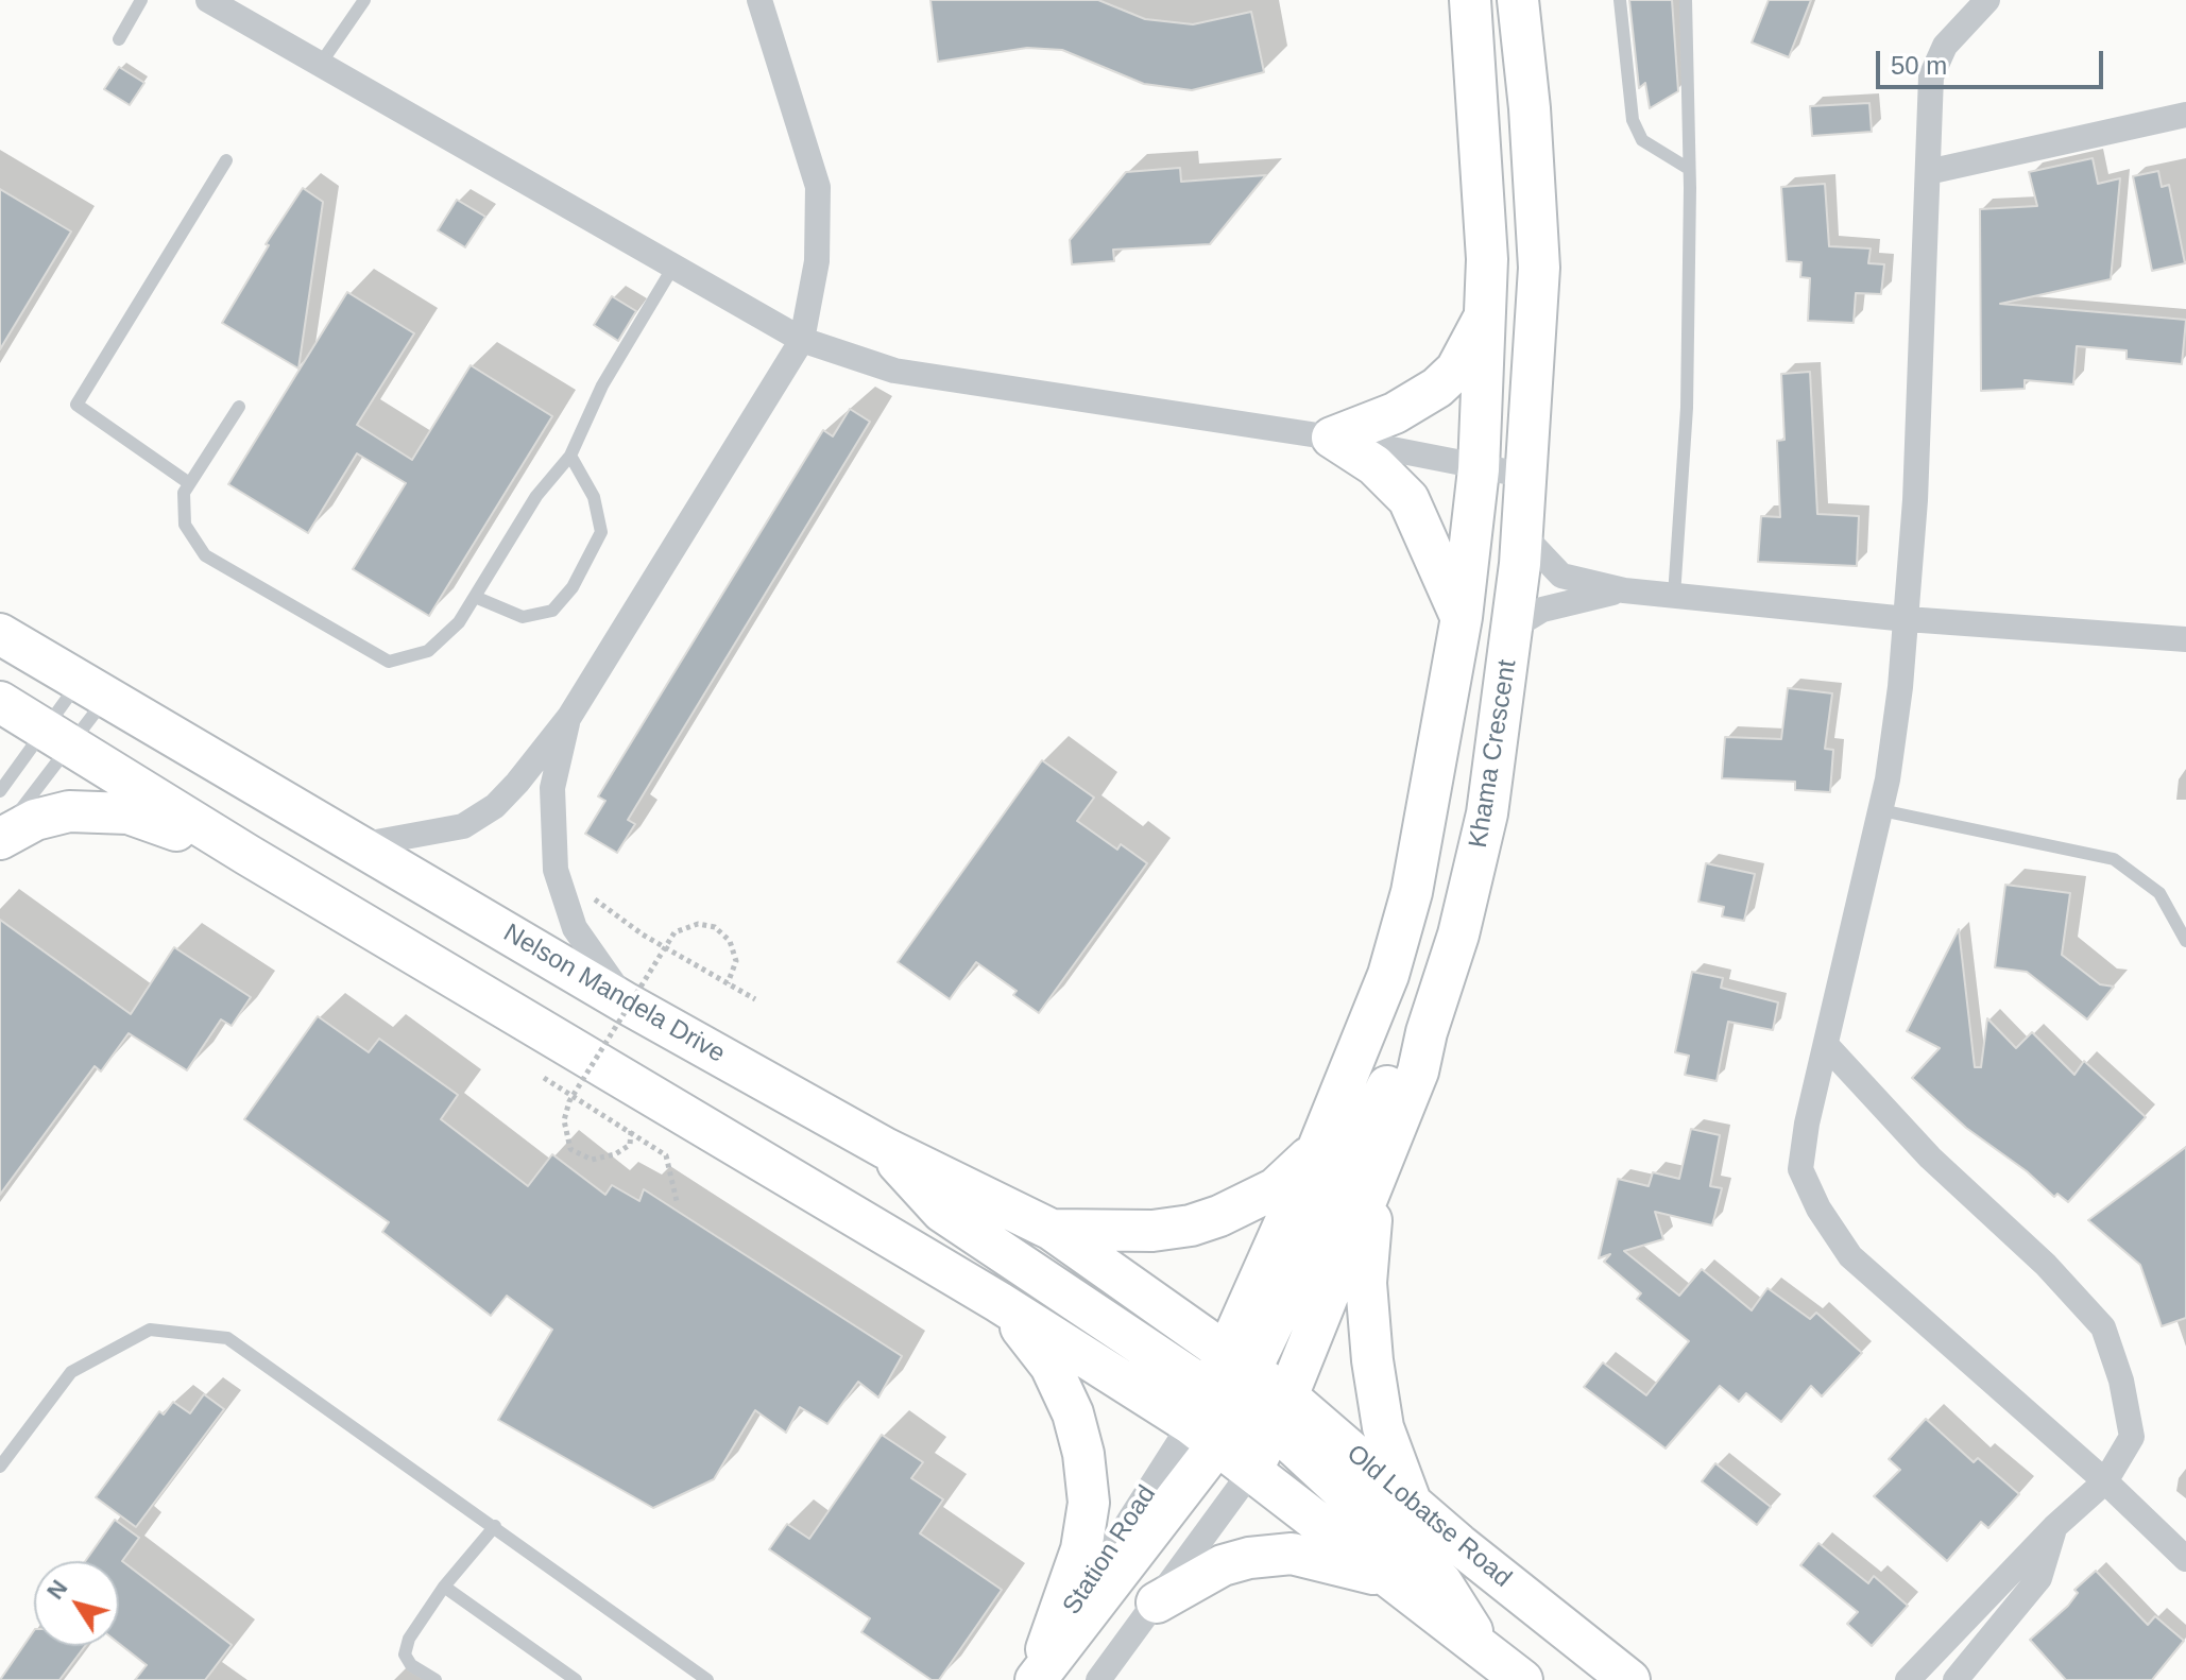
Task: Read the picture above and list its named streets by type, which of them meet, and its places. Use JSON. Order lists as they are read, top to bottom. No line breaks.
{"streets":{"main road":["Khama Crescent","Nelson Mandela Drive","Old Lobatse Road"]},"crossings":[["Khama Crescent","Nelson Mandela Drive"],["Khama Crescent","Old Lobatse Road"],["Nelson Mandela Drive","Old Lobatse Road"]],"scale_bar":"50 m","north":"top left"}
